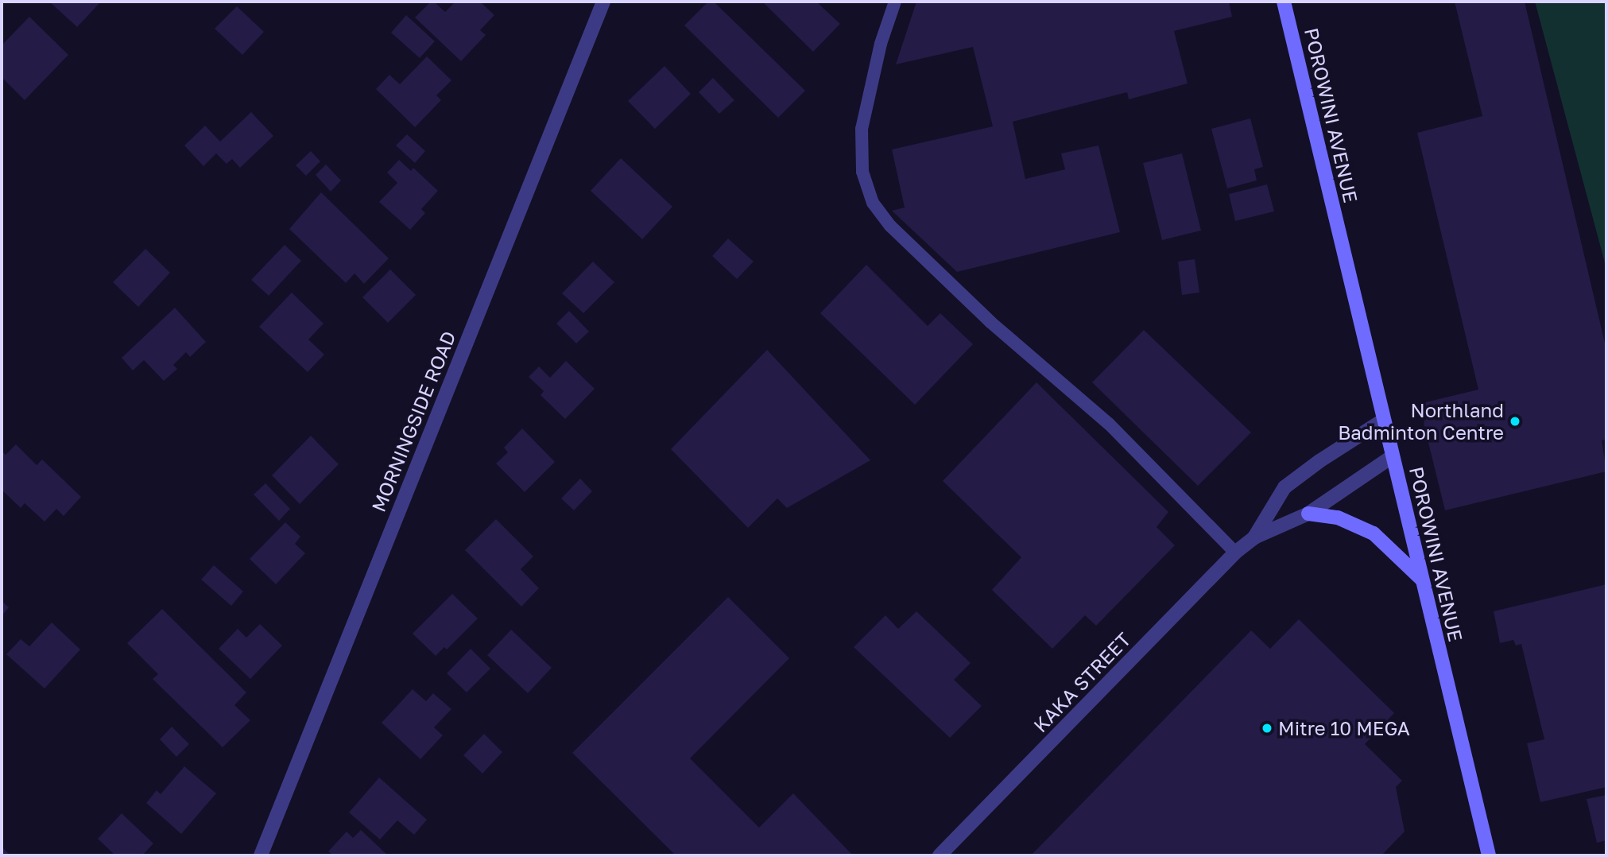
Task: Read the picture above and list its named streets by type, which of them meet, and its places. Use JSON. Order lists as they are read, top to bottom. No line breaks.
{"streets":{"main road":["POROWINI AVENUE"],"street":["MORNINGSIDE ROAD","KAKA STREET"]},"crossings":[["POROWINI AVENUE","KAKA STREET"]],"places":["Northland Badminton Centre","Mitre 10 MEGA"]}
